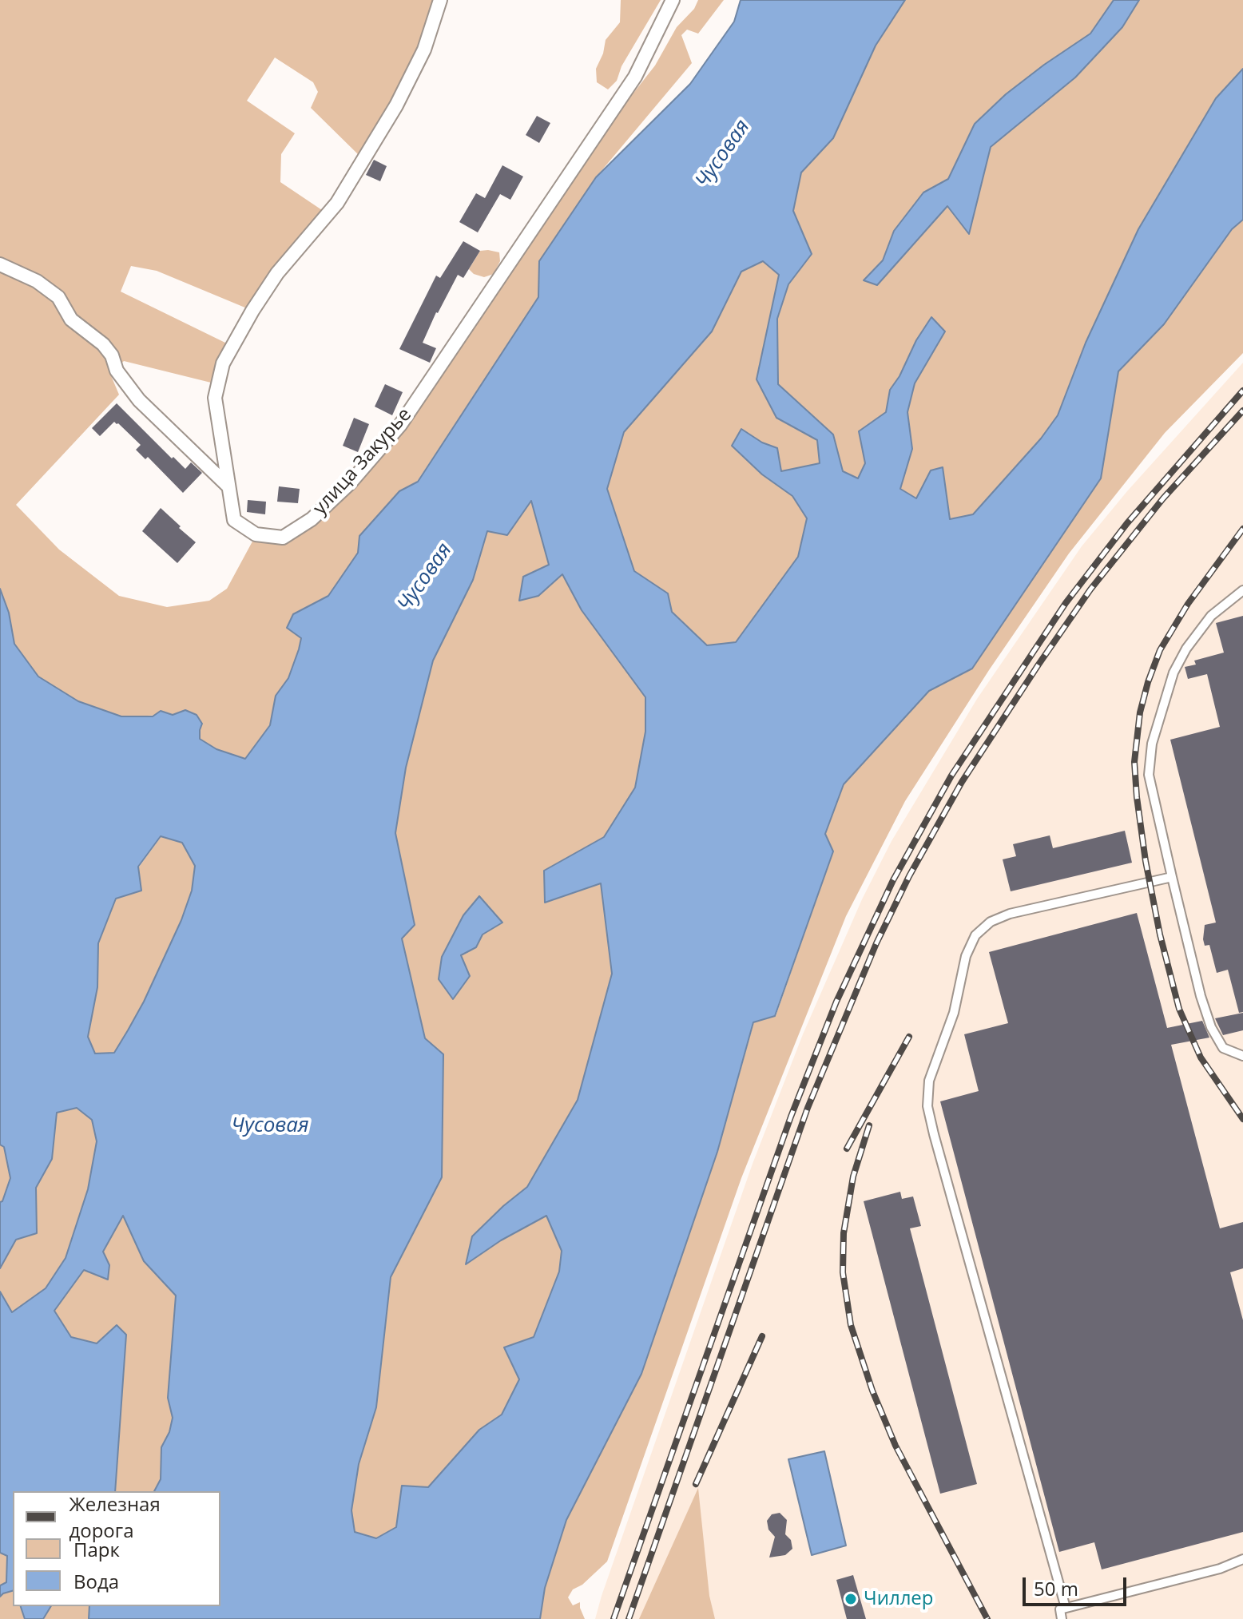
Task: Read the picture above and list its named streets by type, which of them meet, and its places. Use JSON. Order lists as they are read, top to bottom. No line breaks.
{"streets":{"street":["улица Закурье"]},"water":["Чусовая"],"places":["Чиллер"],"legend":["Железная дорога","Парк","Вода"],"scale_bar":"50 m"}
